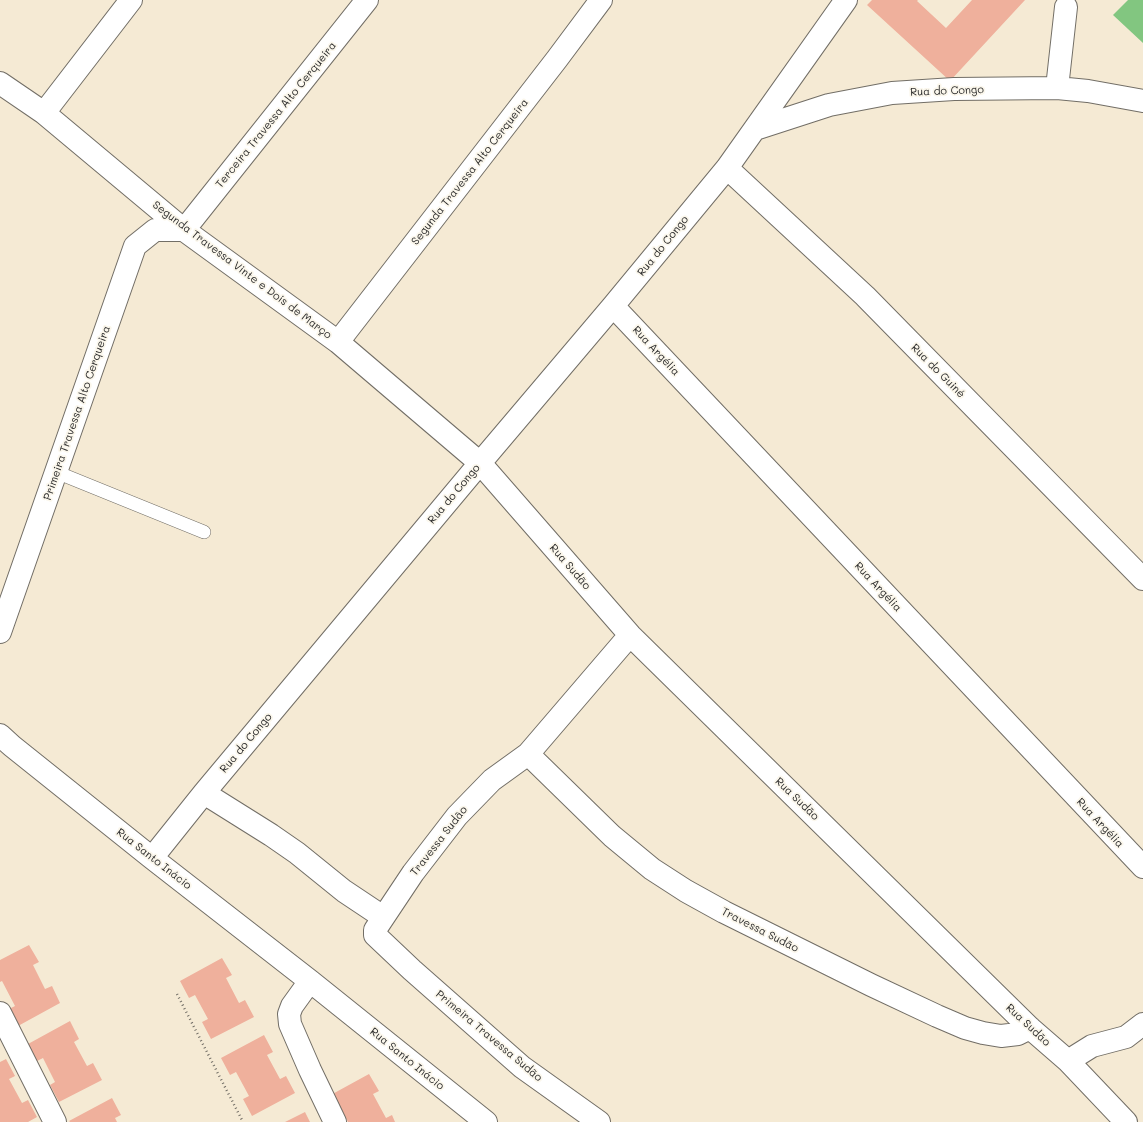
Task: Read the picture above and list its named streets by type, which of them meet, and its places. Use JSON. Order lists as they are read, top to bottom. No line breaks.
{"streets":{"street":["Rua do Congo","Terceira Travessa Alto Cerqueira","Segunda Travessa Alto Cerqueira","Segunda Travessa Vinte e Dois de Março","Rua Argélia","Rua do Guiné","Primeira Travessa Alto Cerqueira","Rua Sudão","Travessa Sudão","Rua Santo Inácio","Primeira Travessa Sudão"]},"crossings":[["Rua do Congo","Segunda Travessa Vinte e Dois de Março"],["Rua do Congo","Rua Argélia"],["Rua do Congo","Rua do Guiné"],["Rua do Congo","Rua Sudão"],["Rua do Congo","Rua Santo Inácio"],["Terceira Travessa Alto Cerqueira","Segunda Travessa Vinte e Dois de Março"],["Terceira Travessa Alto Cerqueira","Primeira Travessa Alto Cerqueira"],["Segunda Travessa Alto Cerqueira","Segunda Travessa Vinte e Dois de Março"],["Segunda Travessa Vinte e Dois de Março","Primeira Travessa Alto Cerqueira"],["Segunda Travessa Vinte e Dois de Março","Rua Sudão"],["Rua Sudão","Travessa Sudão"],["Travessa Sudão","Primeira Travessa Sudão"]]}
